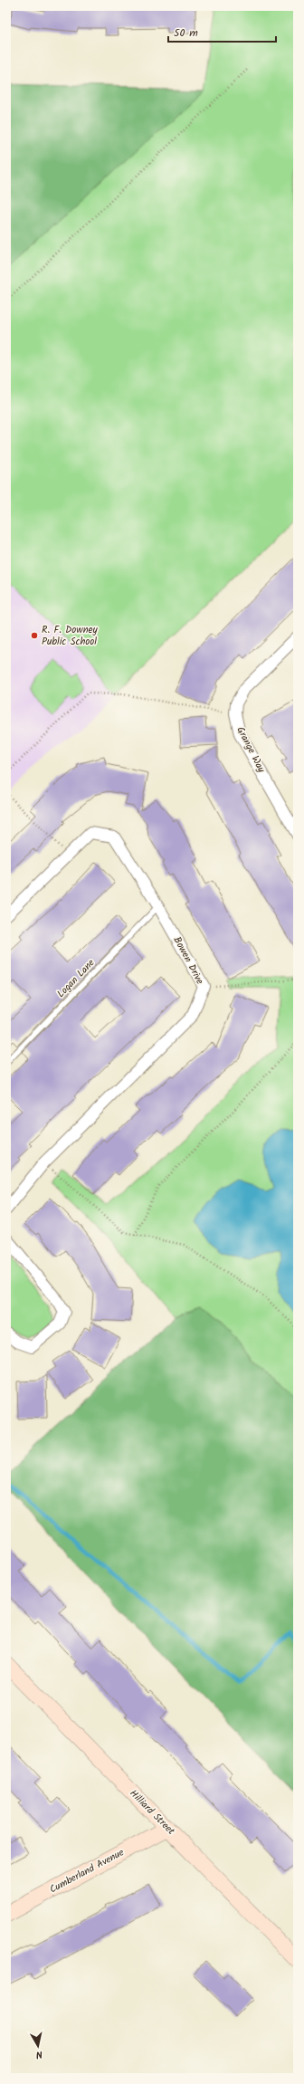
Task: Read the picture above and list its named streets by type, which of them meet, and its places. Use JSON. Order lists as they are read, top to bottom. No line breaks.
{"streets":{"street":["Grange Way","Bowen Drive","Hilliard Street","Cumberland Avenue"],"lane":["Logan Lane"]},"crossings":[["Bowen Drive","Logan Lane"],["Hilliard Street","Cumberland Avenue"]],"places":["R. F. Downey Public School"],"scale_bar":"50 m","north":"bottom"}
